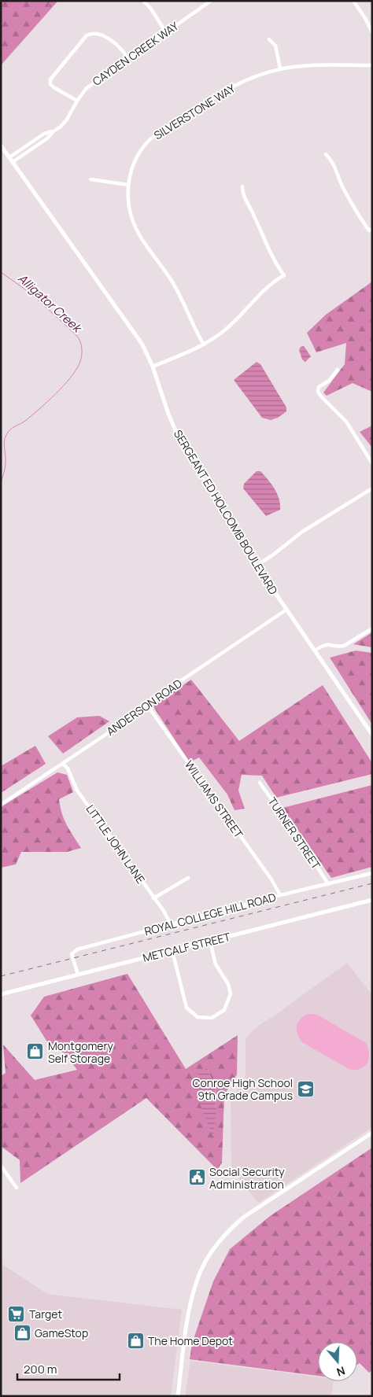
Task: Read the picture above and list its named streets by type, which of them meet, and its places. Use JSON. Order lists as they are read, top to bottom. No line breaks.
{"streets":{"street":["CAYDEN CREEK WAY","SILVERSTONE WAY","SERGEANT ED HOLCOMB BOULEVARD","ANDERSON ROAD","WILLIAMS STREET","TURNER STREET","LITTLE JOHN LANE","ROYAL COLLEGE HILL ROAD","METCALF STREET"]},"crossings":[["CAYDEN CREEK WAY","SERGEANT ED HOLCOMB BOULEVARD"],["SERGEANT ED HOLCOMB BOULEVARD","ANDERSON ROAD"],["ANDERSON ROAD","WILLIAMS STREET"],["ANDERSON ROAD","LITTLE JOHN LANE"],["WILLIAMS STREET","ROYAL COLLEGE HILL ROAD"],["TURNER STREET","ROYAL COLLEGE HILL ROAD"],["LITTLE JOHN LANE","ROYAL COLLEGE HILL ROAD"],["ROYAL COLLEGE HILL ROAD","METCALF STREET"]],"water":["Alligator Creek"],"places":{"shop":["Montgomery Self Storage","GameStop","The Home Depot"],"school or university":["Conroe High School 9th Grade Campus"],"public building":["Social Security Administration"],"supermarket":["Target"]},"scale_bar":"200 m","north":"bottom"}
